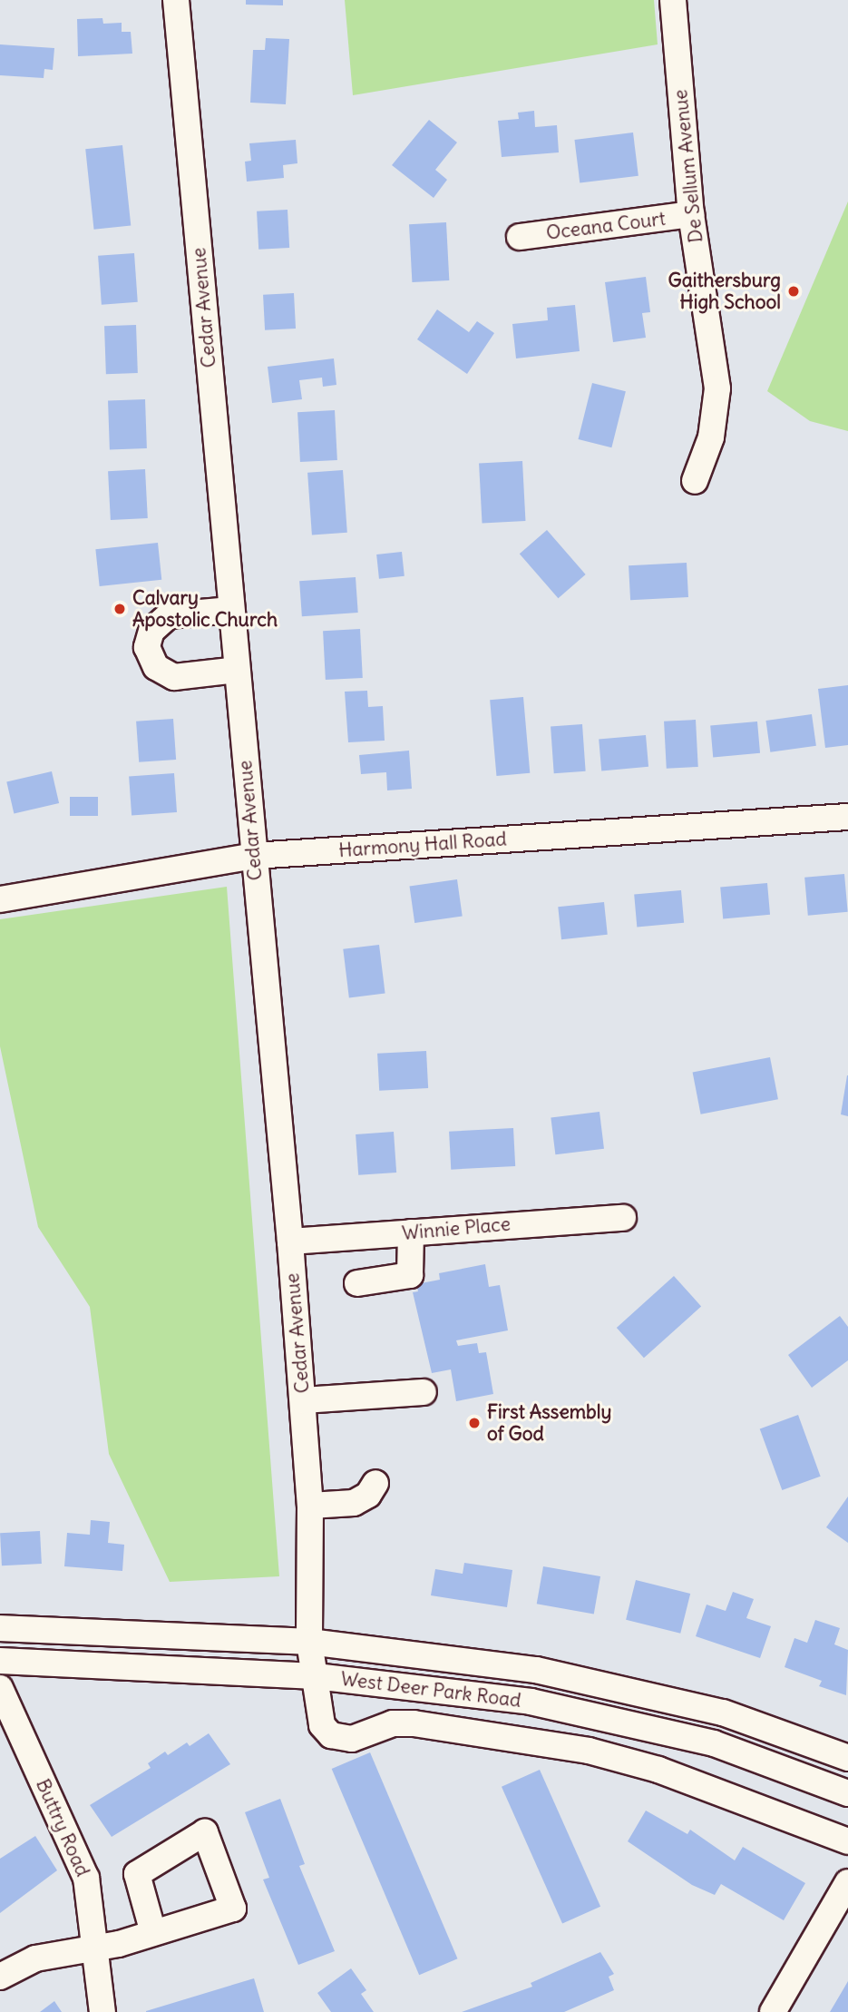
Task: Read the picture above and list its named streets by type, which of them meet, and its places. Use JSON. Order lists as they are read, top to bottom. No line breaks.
{"streets":{"street":["De Sellum Avenue","Oceana Court","Cedar Avenue","Harmony Hall Road","Winnie Place","West Deer Park Road","Buttry Road"]},"crossings":[["De Sellum Avenue","Oceana Court"],["Cedar Avenue","Harmony Hall Road"],["Cedar Avenue","Winnie Place"],["Cedar Avenue","West Deer Park Road"]],"places":["Gaithersburg High School","Calvary Apostolic Church","First Assembly of God"]}
